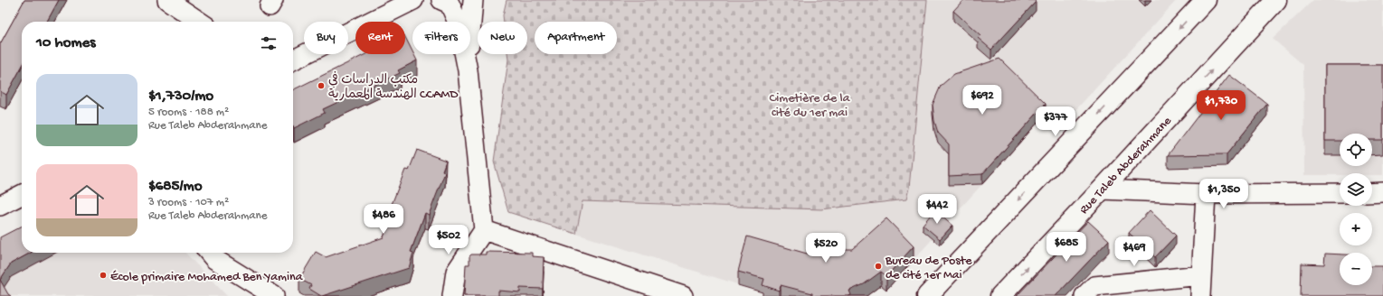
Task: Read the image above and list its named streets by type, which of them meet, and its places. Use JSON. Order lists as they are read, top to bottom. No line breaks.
{"streets":{"main road":["Rue Taleb Abderahmane"]},"parks":["Cimetière de la cité du 1er mai"],"places":["مكتب الدراسات في الهندسة المعمارية CCAMD","Bureau de Poste de cité 1er Mai","École primaire Mohamed Ben Yamina"],"page":{"chip":["Buy","Rent","Filters","New","Apartment"],"heading":"10 homes","list":[{"name":"$1,730/mo","note":"5 rooms · 188 m² · Rue Taleb Abderahmane"},{"name":"$685/mo","note":"3 rooms · 107 m² · Rue Taleb Abderahmane"}],"price":["$692","$1,730","$377","$1,350","$442","$486","$502","$685","$520","$469"],"map_buttons":["+","−"]}}
